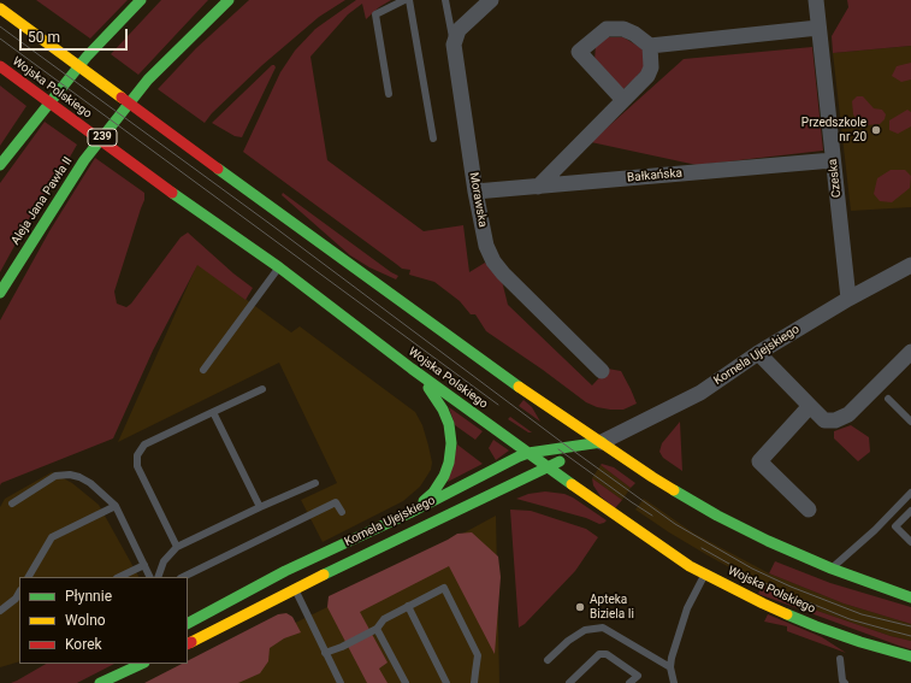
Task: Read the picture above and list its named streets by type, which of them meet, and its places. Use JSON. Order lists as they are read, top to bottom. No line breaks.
{"streets":{"street":["Wojska Polskiego","239","Bałkańska","Czeska","Morawska","Aleja Jana Pawła II","Kornela Ujejskiego"]},"crossings":[["Wojska Polskiego","Kornela Ujejskiego"],["Bałkańska","Czeska"],["Bałkańska","Morawska"],["Czeska","Kornela Ujejskiego"]],"places":["Przedszkole nr 20","Apteka Biziela Ii"],"legend":["Płynnie","Wolno","Korek"],"scale_bar":"50 m"}
